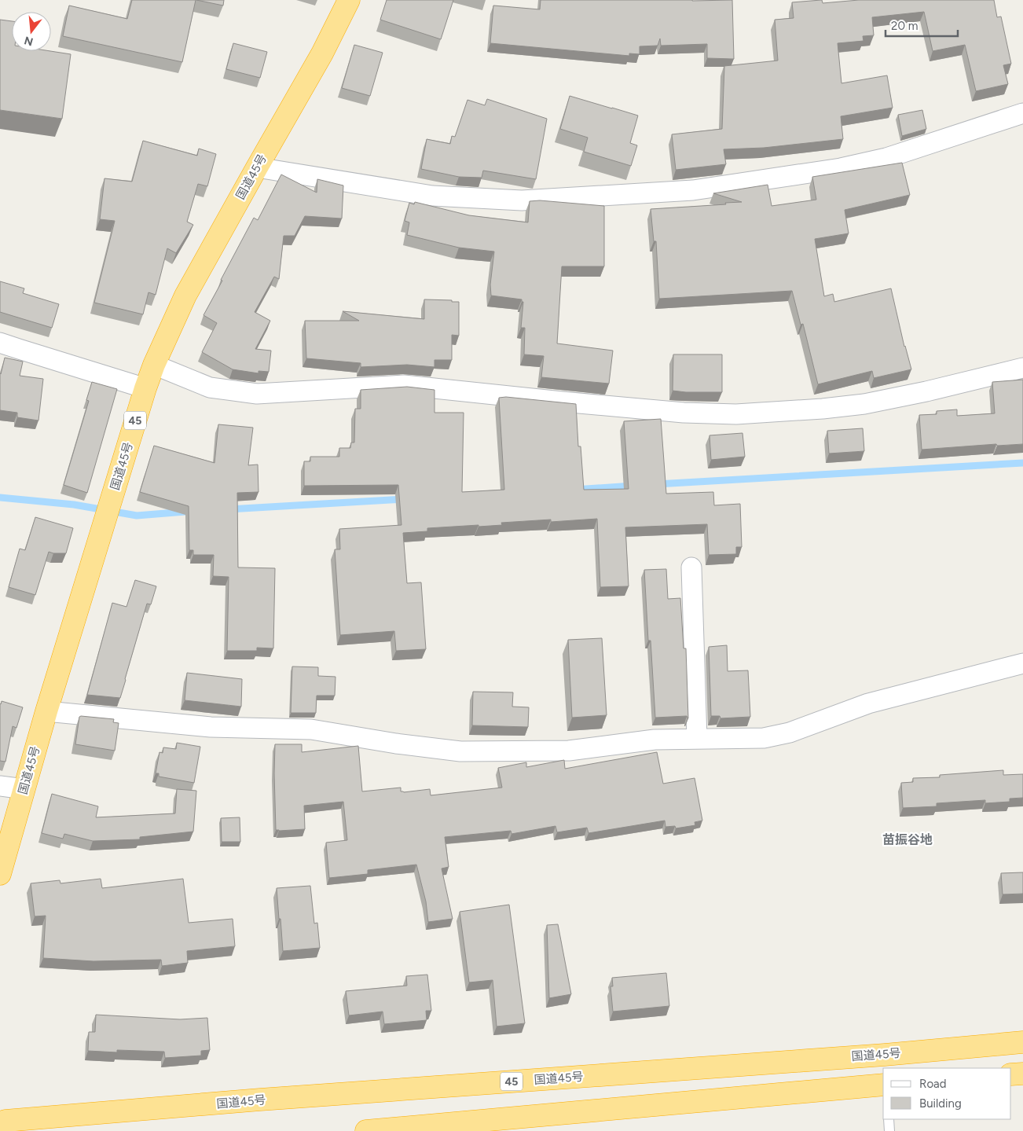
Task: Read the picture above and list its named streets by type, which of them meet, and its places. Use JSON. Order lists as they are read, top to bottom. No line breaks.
{"streets":{"highway":["国道45号","45"]},"districts":["苗振谷地"],"legend":["Road","Building"],"scale_bar":"20 m","north":"bottom"}
